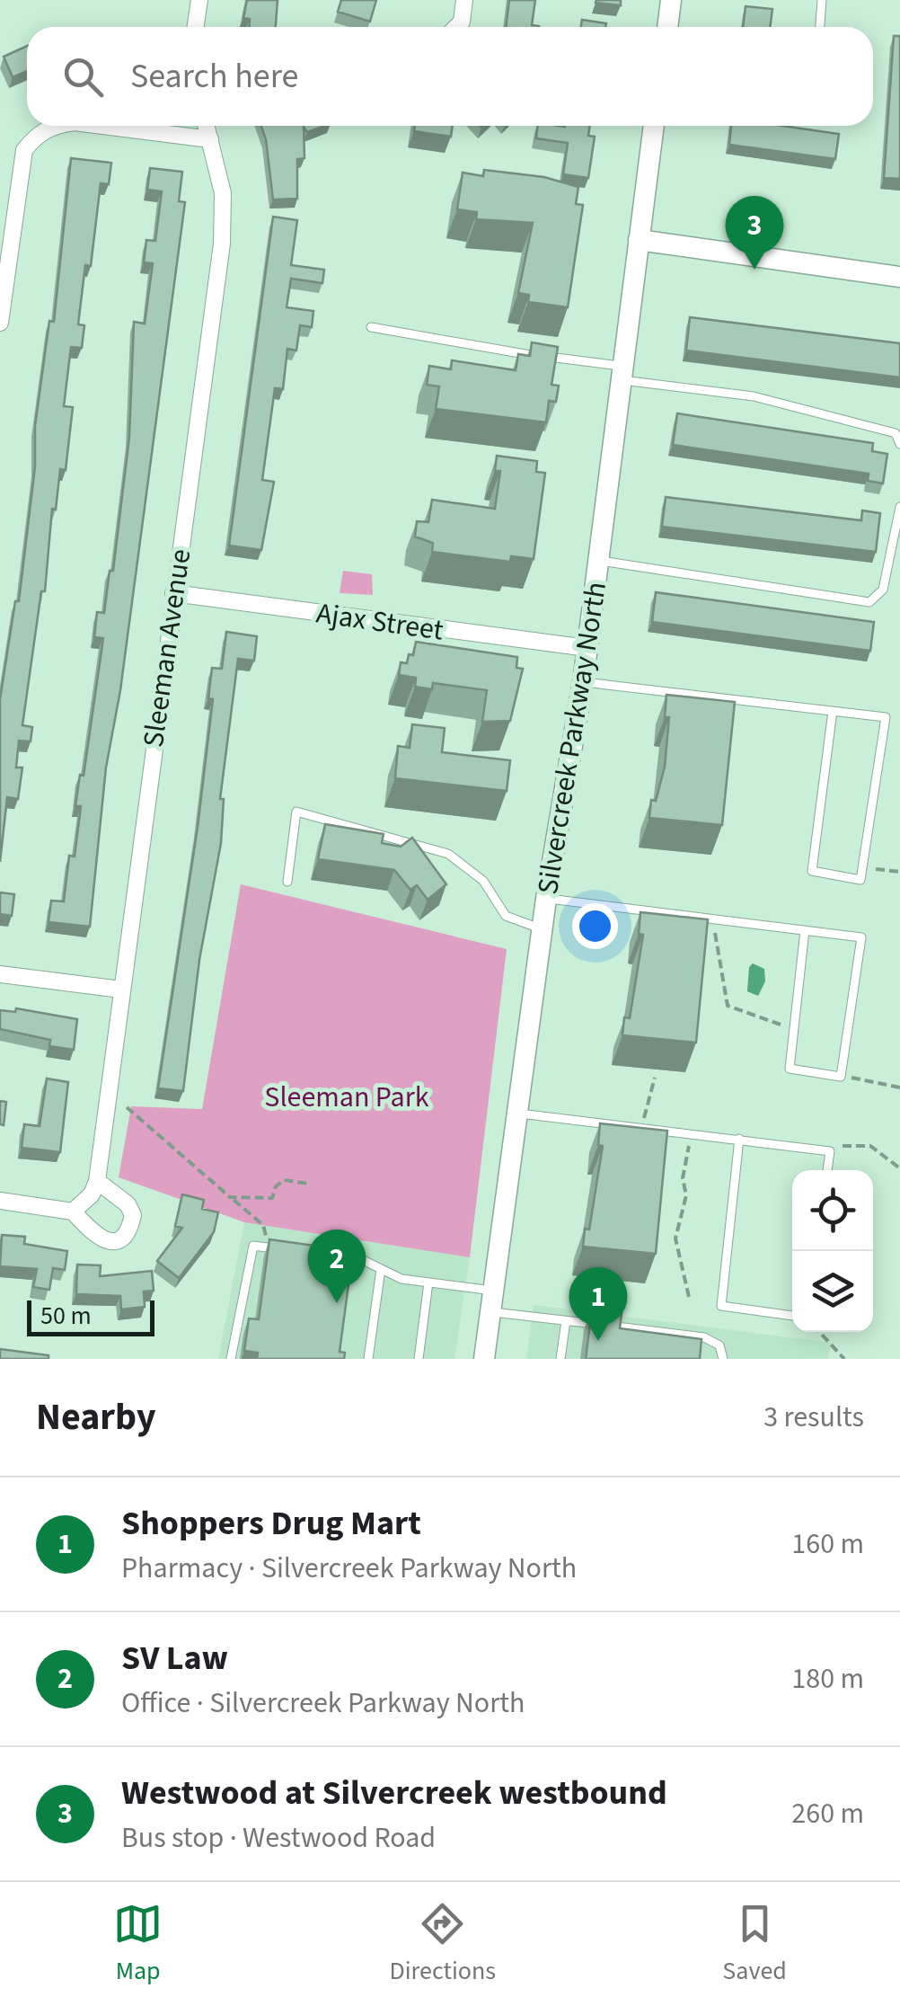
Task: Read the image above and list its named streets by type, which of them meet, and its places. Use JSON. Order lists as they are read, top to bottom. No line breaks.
{"streets":{"main road":["Silvercreek Parkway North"],"street":["Ajax Street","Sleeman Avenue"]},"crossings":[["Ajax Street","Sleeman Avenue"],["Ajax Street","Silvercreek Parkway North"]],"parks":["Sleeman Park"],"scale_bar":"50 m","page":{"search":"Search here","pins":["3","2","1"],"scale":"50 m","heading":["Nearby","3 results"],"list":[{"mark":"1","name":"Shoppers Drug Mart","note":"Pharmacy · Silvercreek Parkway North","value":"160 m"},{"mark":"2","name":"SV Law","note":"Office · Silvercreek Parkway North","value":"180 m"},{"mark":"3","name":"Westwood at Silvercreek westbound","note":"Bus stop · Westwood Road","value":"260 m"}],"nav":["Map","Directions","Saved"]}}
